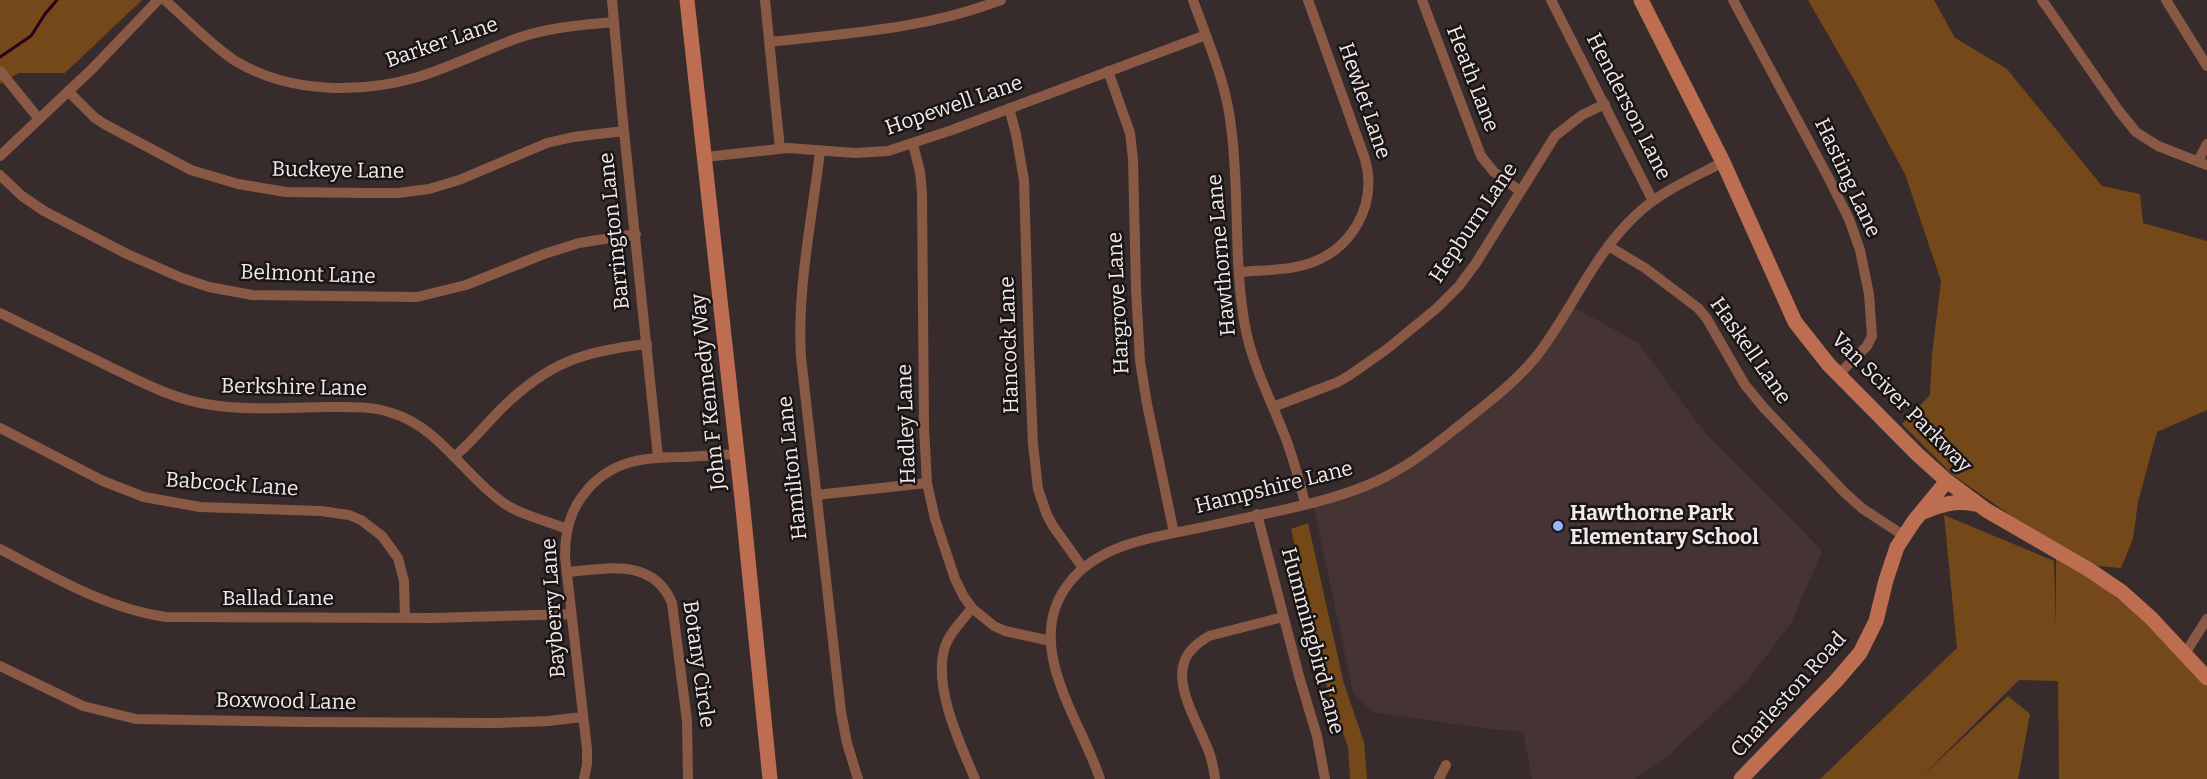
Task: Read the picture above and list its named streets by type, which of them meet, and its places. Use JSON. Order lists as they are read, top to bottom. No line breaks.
{"streets":{"street":["Barker Lane","Heath Lane","Hewlet Lane","Hopewell Lane","Henderson Lane","Buckeye Lane","Hasting Lane","Hepburn Lane","Barrington Lane","Hawthorne Lane","Belmont Lane","Hargrove Lane","Hancock Lane","Haskell Lane","Berkshire Lane","John F Kennedy Way","Van Sciver Parkway","Hadley Lane","Hamilton Lane","Babcock Lane","Hampshire Lane","Ballad Lane","Bayberry Lane","Hummingbird Lane","Botany Circle","Charleston Road","Boxwood Lane"]},"crossings":[["Barker Lane","Barrington Lane"],["Heath Lane","Hepburn Lane"],["Hewlet Lane","Hawthorne Lane"],["Hopewell Lane","Hawthorne Lane"],["Hopewell Lane","Hargrove Lane"],["Hopewell Lane","Hancock Lane"],["Hopewell Lane","John F Kennedy Way"],["Hopewell Lane","Hadley Lane"],["Hopewell Lane","Hamilton Lane"],["Henderson Lane","Hepburn Lane"],["Henderson Lane","Hampshire Lane"],["Buckeye Lane","Barrington Lane"],["Hasting Lane","Van Sciver Parkway"],["Hepburn Lane","Hawthorne Lane"],["Barrington Lane","Belmont Lane"],["Barrington Lane","Bayberry Lane"],["Hawthorne Lane","Hampshire Lane"],["Hargrove Lane","Hampshire Lane"],["Hancock Lane","Hampshire Lane"],["Haskell Lane","Hampshire Lane"],["Haskell Lane","Charleston Road"],["Berkshire Lane","Bayberry Lane"],["John F Kennedy Way","Bayberry Lane"],["Van Sciver Parkway","Hampshire Lane"],["Van Sciver Parkway","Charleston Road"],["Hadley Lane","Hampshire Lane"],["Babcock Lane","Ballad Lane"],["Hampshire Lane","Hummingbird Lane"],["Ballad Lane","Bayberry Lane"],["Bayberry Lane","Botany Circle"],["Bayberry Lane","Boxwood Lane"]],"places":["Hawthorne Park Elementary School"]}
